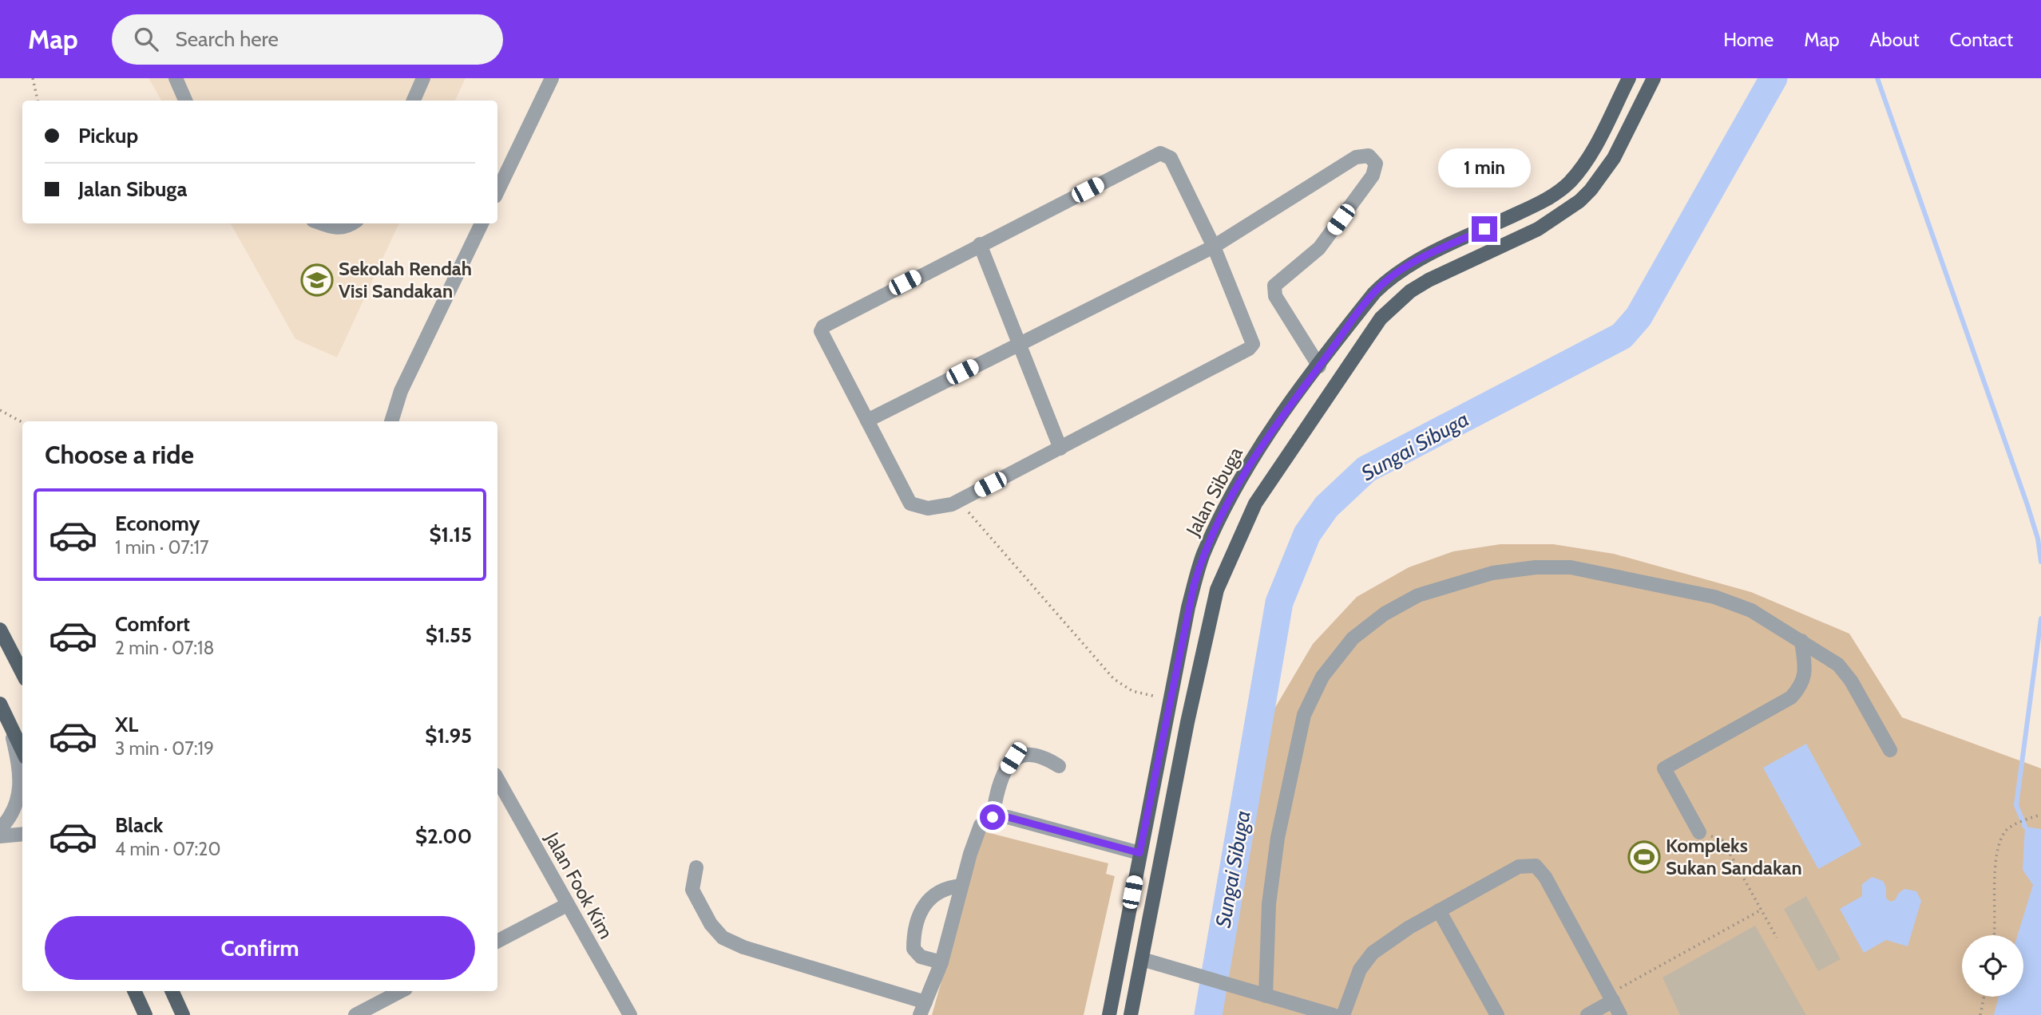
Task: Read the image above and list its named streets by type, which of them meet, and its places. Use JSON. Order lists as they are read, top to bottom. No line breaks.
{"streets":{"main road":["Jalan Sibuga"],"street":["Jalan Fook Kim"]},"water":["Sungai Sibuga"],"places":{"school or university":["Sekolah Rendah Visi Sandakan"],"sports":["Kompleks Sukan Sandakan"]},"page":{"header":"Map","search":"Search here","nav":["Home","Map","About","Contact"],"banner":["Pickup","Jalan Sibuga"],"bubble":"1 min","heading":"Choose a ride","list":[{"name":"Economy","note":"1 min · 07:17","value":"$1.15"},{"name":"Comfort","note":"2 min · 07:18","value":"$1.55"},{"name":"XL","note":"3 min · 07:19","value":"$1.95"},{"name":"Black","note":"4 min · 07:20","value":"$2.00"}],"buttons":"Confirm"}}
